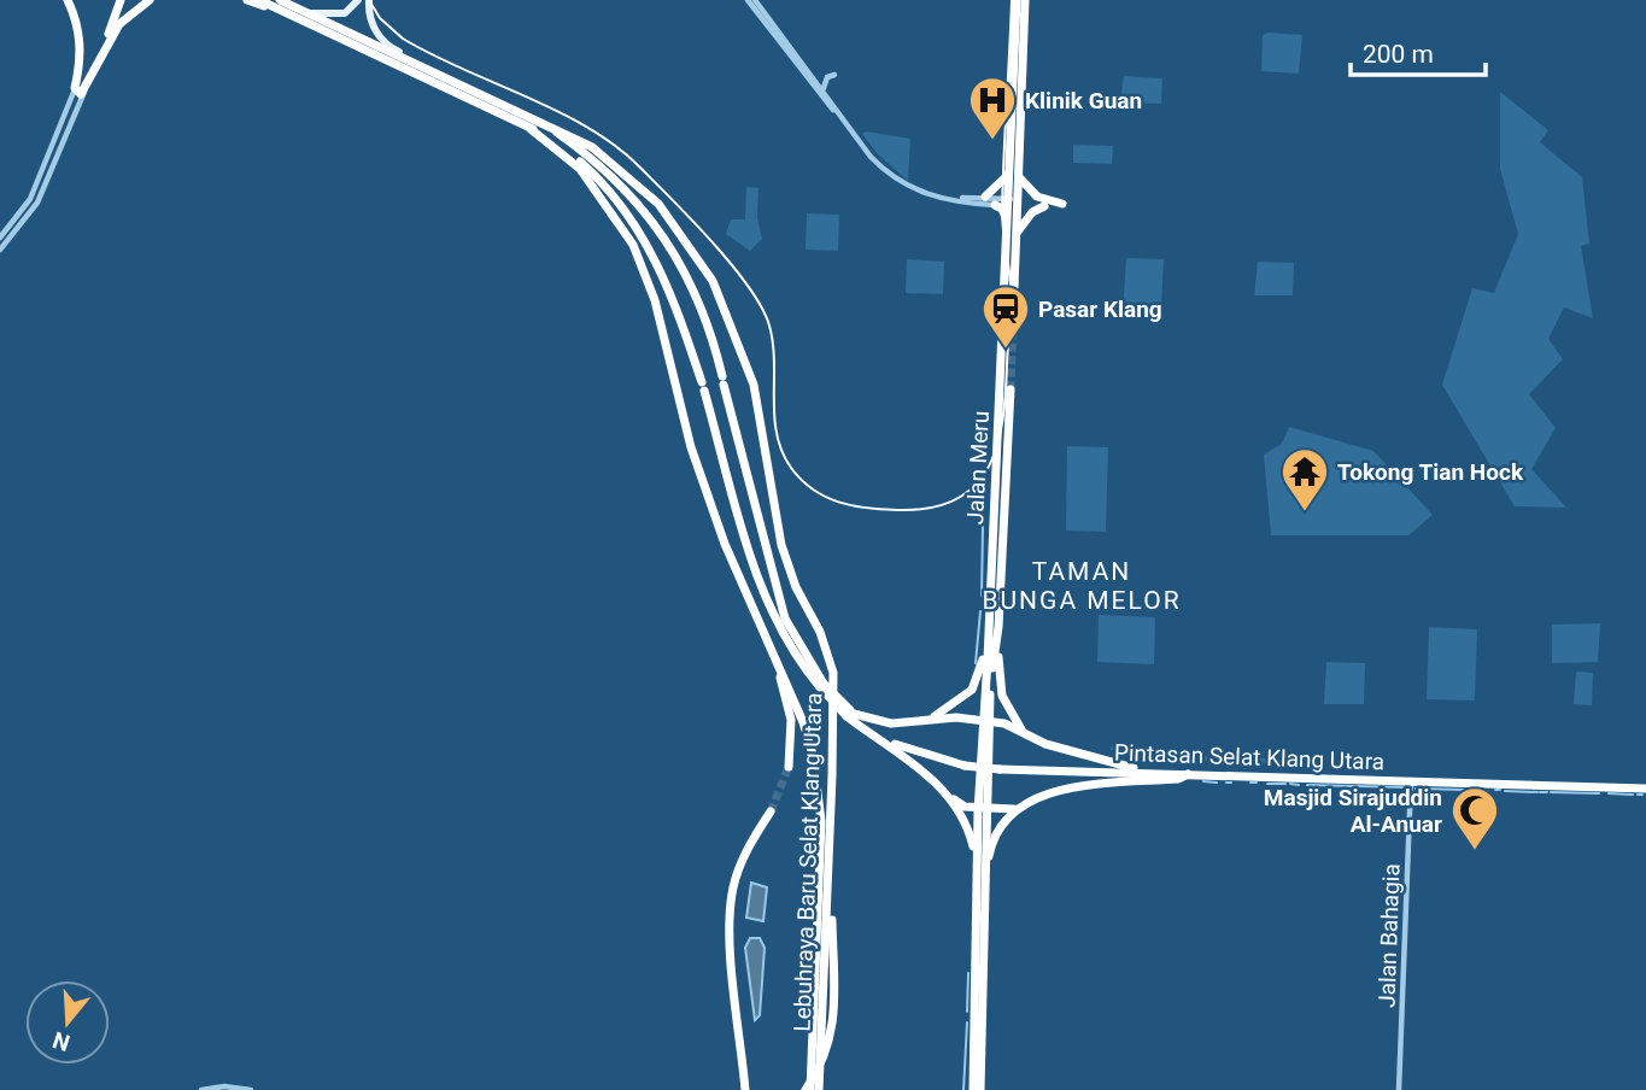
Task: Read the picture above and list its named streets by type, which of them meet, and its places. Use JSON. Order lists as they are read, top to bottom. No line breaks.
{"streets":{"highway":["Jalan Meru","Pintasan Selat Klang Utara","Lebuhraya Baru Selat Klang Utara"],"street":["Jalan Bahagia"]},"crossings":[["Pintasan Selat Klang Utara","Jalan Bahagia"]],"districts":["TAMAN BUNGA MELOR"],"places":{"hospital":["Klinik Guan"],"station":["Pasar Klang"],"temple":["Tokong Tian Hock"],"mosque":["Masjid Sirajuddin Al-Anuar"]},"scale_bar":"200 m","north":"bottom"}
